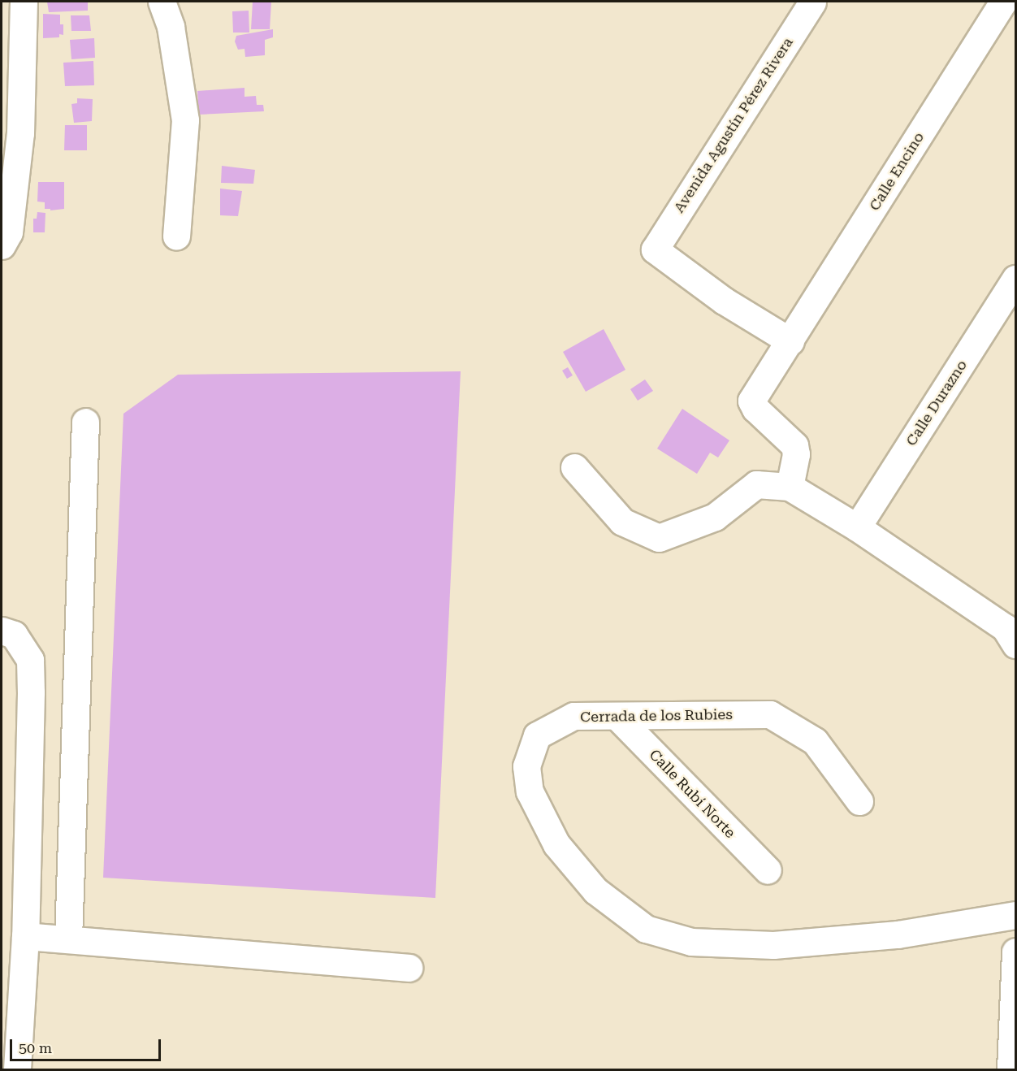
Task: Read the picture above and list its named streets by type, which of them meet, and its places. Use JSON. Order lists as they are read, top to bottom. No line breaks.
{"streets":{"street":["Avenida Agustín Pérez Rivera","Calle Encino","Calle Durazno","Cerrada de los Rubies","Calle Rubí Norte"]},"crossings":[["Avenida Agustín Pérez Rivera","Calle Encino"],["Cerrada de los Rubies","Calle Rubí Norte"]],"scale_bar":"50 m"}
